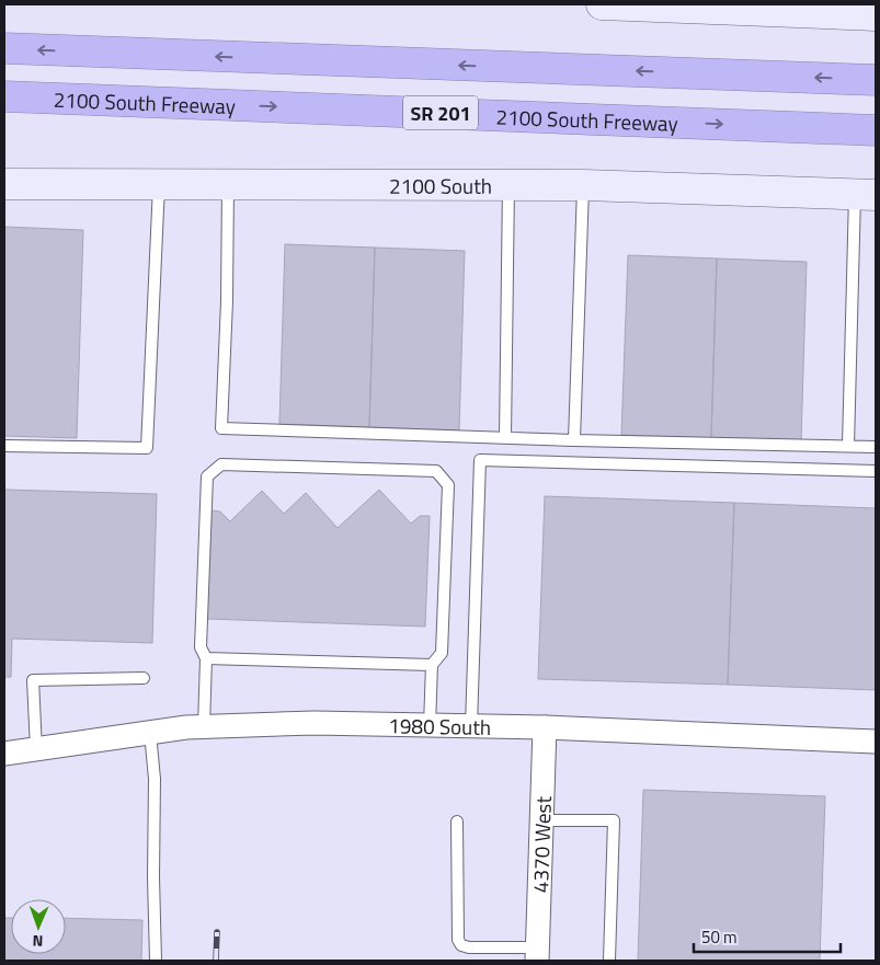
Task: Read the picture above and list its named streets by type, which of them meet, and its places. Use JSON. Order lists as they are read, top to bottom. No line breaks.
{"streets":{"highway":["2100 South Freeway","SR 201"],"street":["2100 South","1980 South","4370 West"]},"crossings":[["1980 South","4370 West"]],"scale_bar":"50 m","north":"bottom"}
